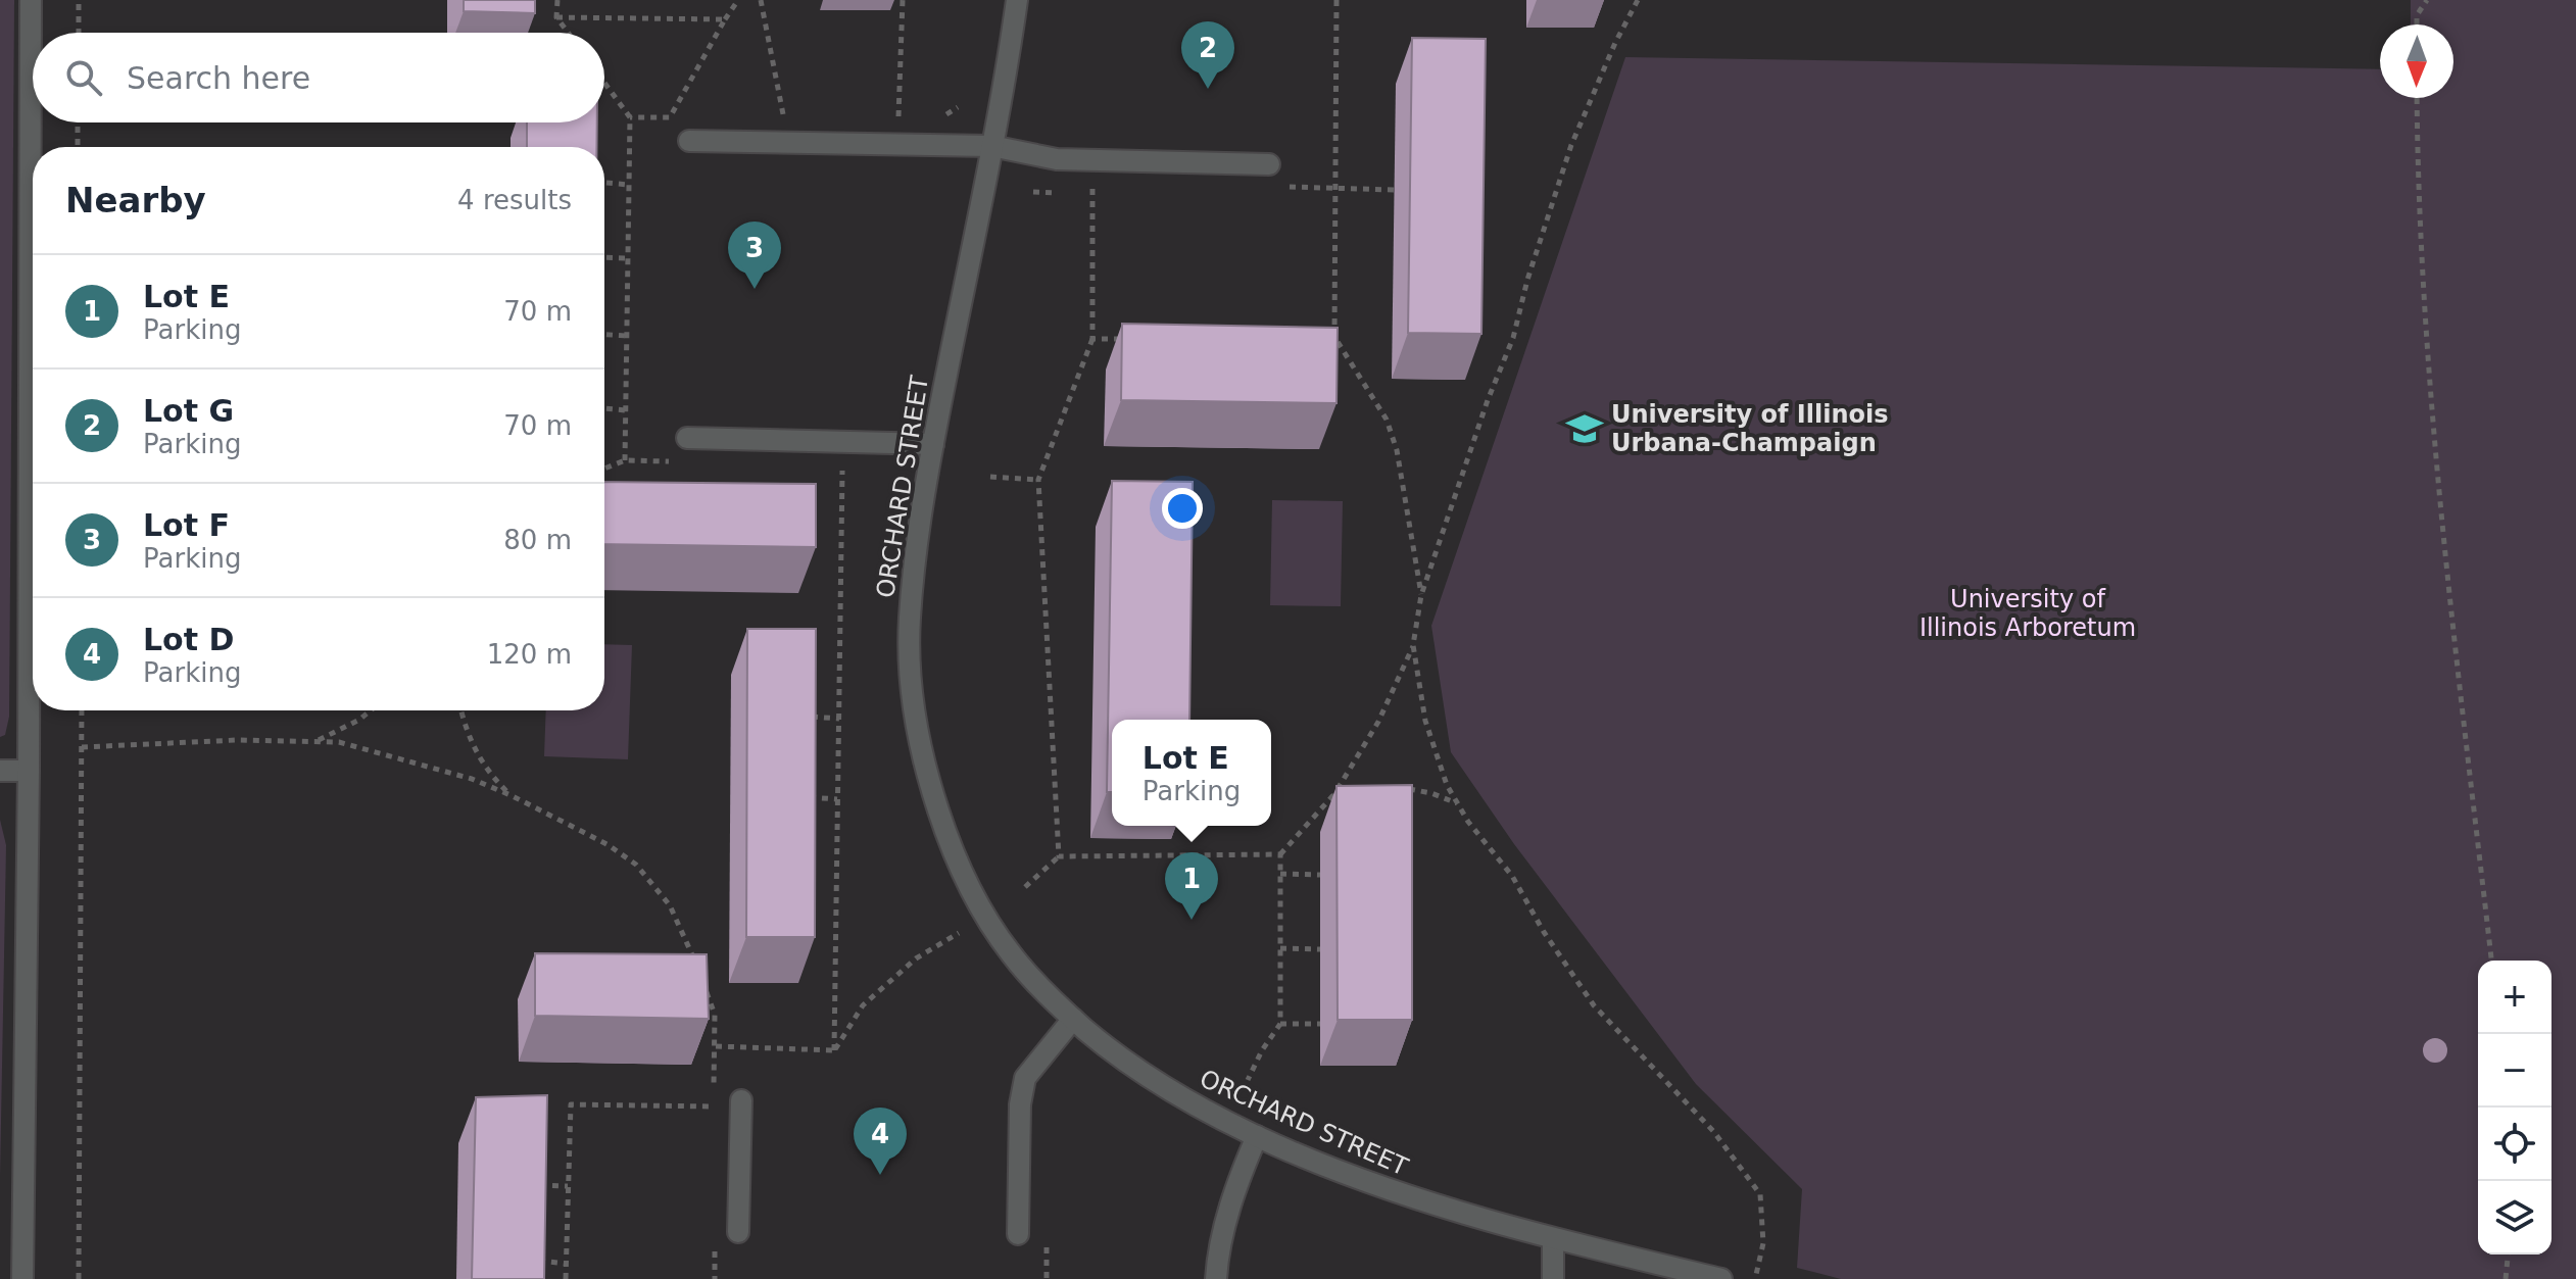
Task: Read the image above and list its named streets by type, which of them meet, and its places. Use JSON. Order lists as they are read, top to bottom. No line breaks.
{"streets":{"street":["ORCHARD STREET"]},"parks":["University of Illinois Arboretum"],"places":{"school or university":["University of Illinois Urbana-Champaign"]},"north":"bottom","page":{"pins":["2","3","1","4"],"search":"Search here","heading":["Nearby","4 results"],"list":[{"mark":"1","name":"Lot E","note":"Parking","value":"70 m"},{"mark":"2","name":"Lot G","note":"Parking","value":"70 m"},{"mark":"3","name":"Lot F","note":"Parking","value":"80 m"},{"mark":"4","name":"Lot D","note":"Parking","value":"120 m"}],"popup":["Lot E","Parking"],"map_buttons":["+","−"]}}
